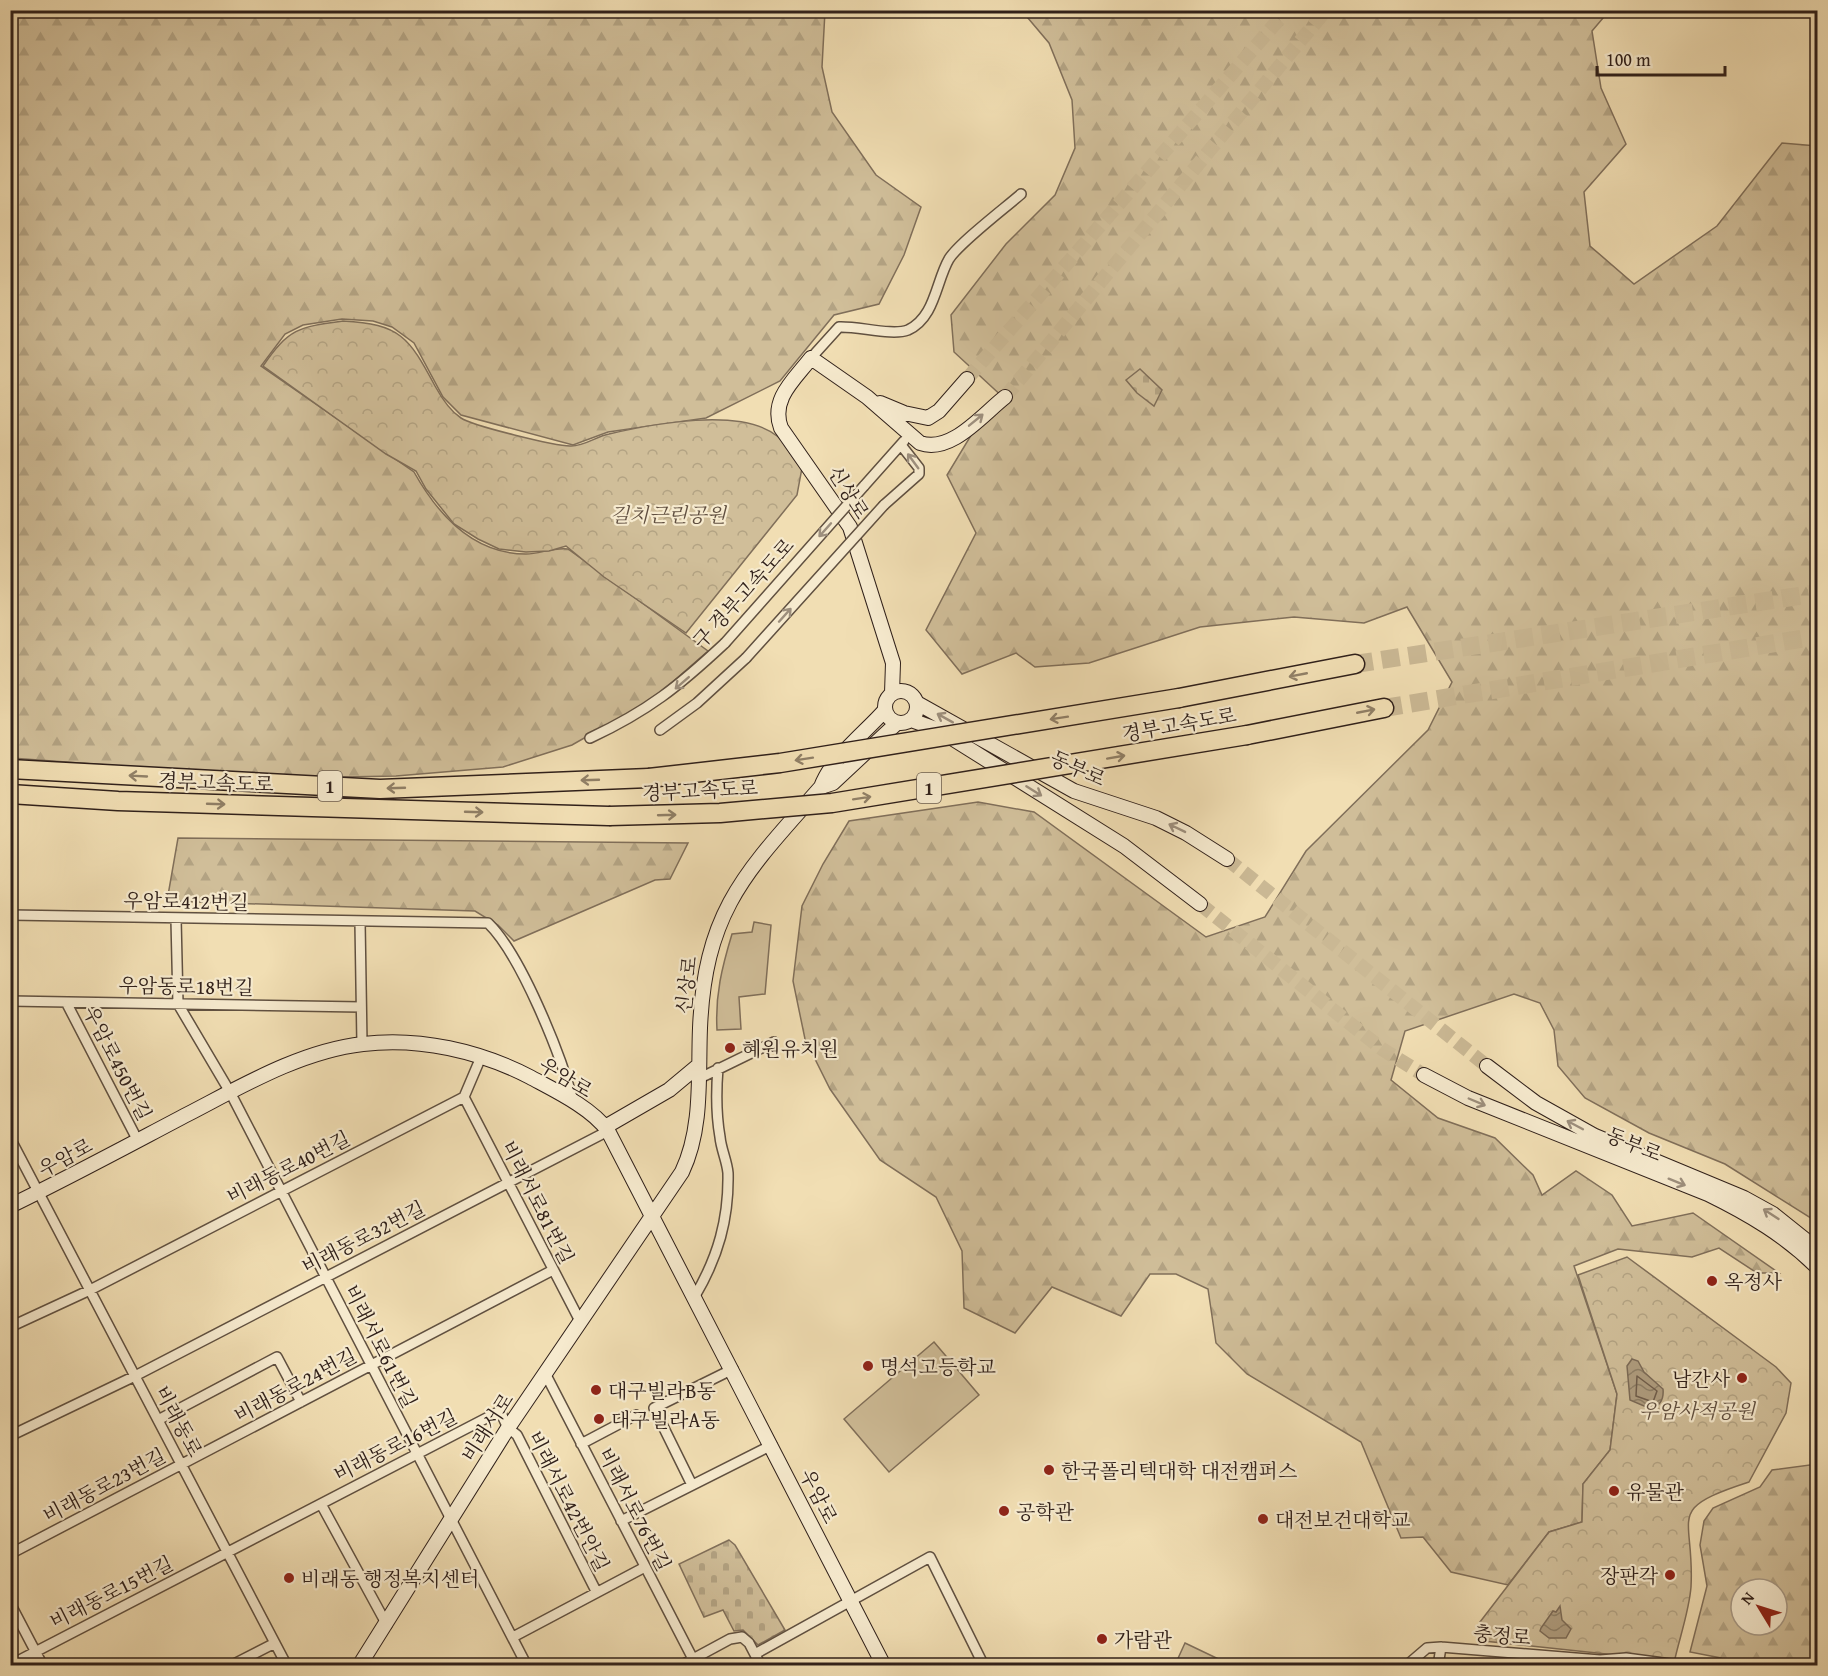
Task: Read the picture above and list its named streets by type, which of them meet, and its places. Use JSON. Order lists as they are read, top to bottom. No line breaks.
{"streets":{"highway":["경부고속도로","1"],"main road":["신상로","동부로","우암로","비래서로"],"street":["구 경부고속도로","우암로412번길","우암동로18번길","우암로450번길","비래동로40번길","비래서로81번길","비래동로32번길","비래서로61번길","비래동로24번길","비래동로","비래동로16번길","비래동로23번길","비래서로42번안길","비래서로76번길","비래동로15번길","충정로"]},"crossings":[["신상로","우암로"],["신상로","비래서로"],["우암로412번길","우암로"],["우암동로18번길","우암로450번길"],["우암동로18번길","비래서로61번길"],["우암로450번길","우암로"],["우암로","비래동로32번길"],["우암로","비래서로61번길"],["우암로","비래동로"],["우암로","비래서로"],["비래동로40번길","비래서로81번길"],["비래동로40번길","비래서로61번길"],["비래동로40번길","비래동로"],["비래서로81번길","비래동로32번길"],["비래서로81번길","비래동로24번길"],["비래서로81번길","비래서로"],["비래동로32번길","비래서로61번길"],["비래동로32번길","비래동로"],["비래서로61번길","비래동로24번길"],["비래서로61번길","비래서로"],["비래서로61번길","비래동로16번길"],["비래서로61번길","비래서로42번안길"],["비래동로24번길","비래동로"],["비래동로24번길","비래동로23번길"],["비래동로","비래동로16번길"],["비래동로","비래동로23번길"],["비래동로","비래동로15번길"],["비래서로","비래동로16번길"],["비래서로","비래서로42번안길"],["비래서로","비래서로76번길"],["비래동로16번길","비래서로42번안길"],["비래동로16번길","비래동로15번길"],["비래서로42번안길","비래서로76번길"]],"parks":["길치근린공원","우암사적공원"],"places":["혜원유치원","옥정사","명석고등학교","남간사","대구빌라B동","대구빌라A동","한국폴리텍대학 대전캠퍼스","유물관","공학관","대전보건대학교","장판각","비래동 행정복지센터","가람관"],"scale_bar":"100 m","north":"top left"}
